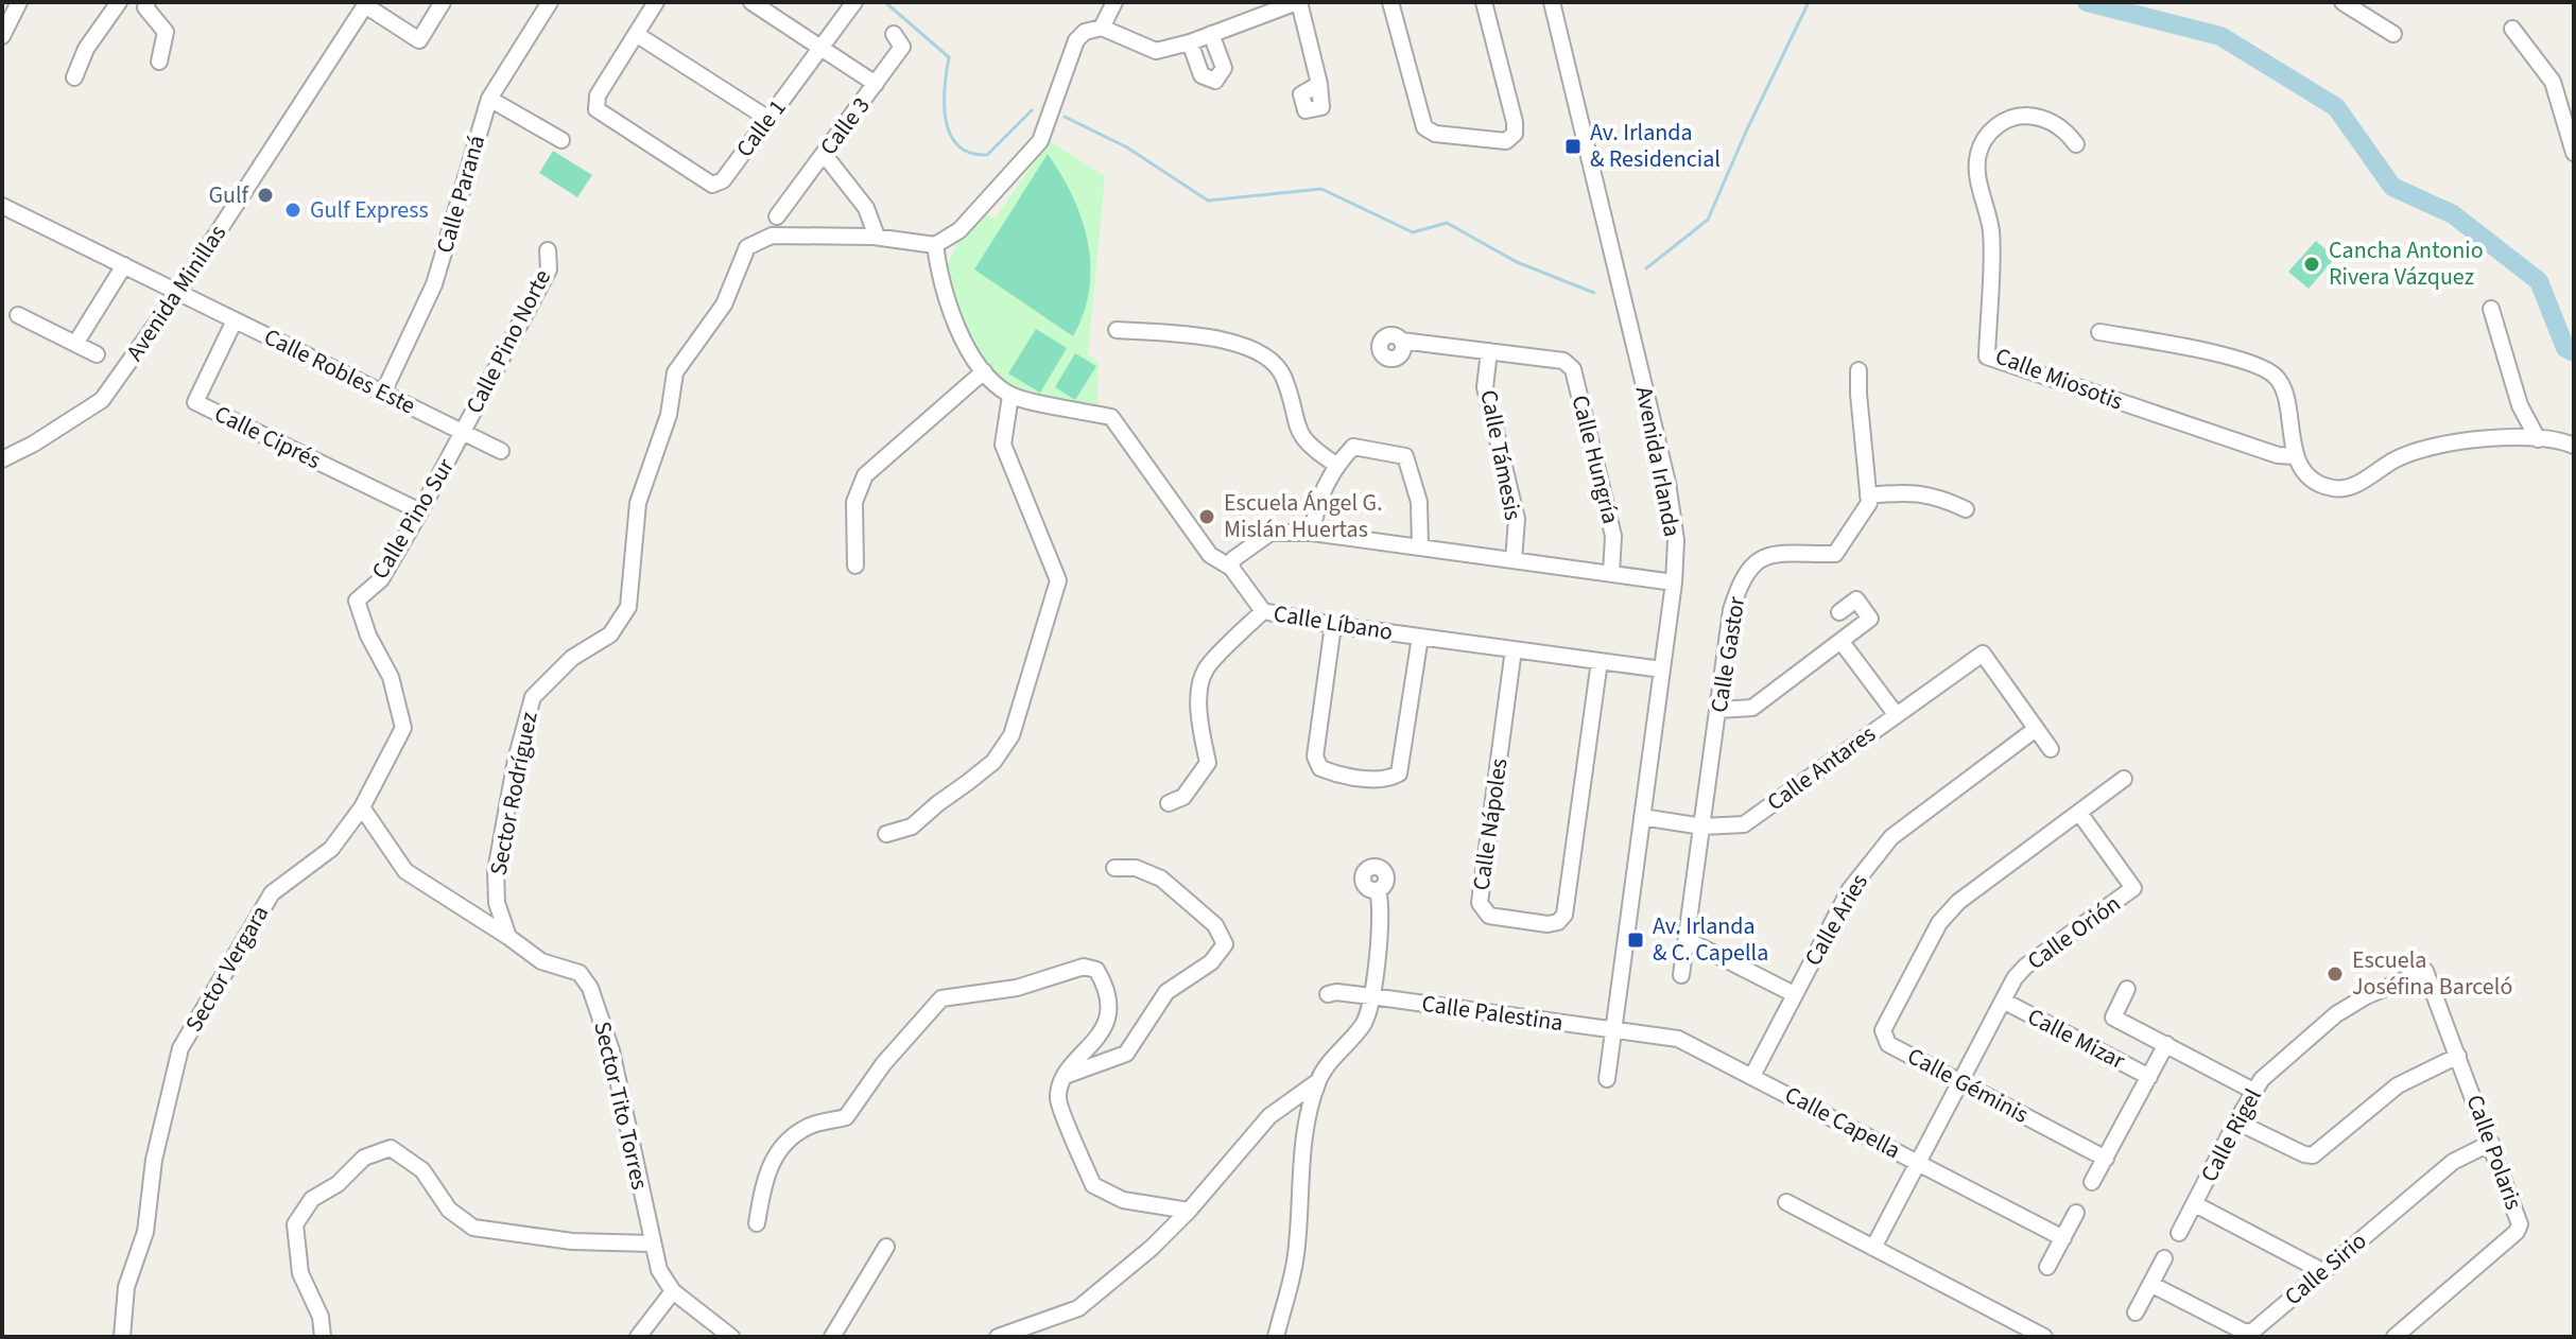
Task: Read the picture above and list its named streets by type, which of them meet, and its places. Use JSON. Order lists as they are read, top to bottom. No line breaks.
{"streets":{"street":["Calle 3","Calle 1","Calle Paraná","Avenida Minillas","Calle Pino Norte","Calle Robles Este","Calle Miosotis","Calle Ciprés","Calle Támesis","Calle Hungría","Avenida Irlanda","Calle Pino Sur","Calle Líbano","Calle Gastor","Calle Antares","Sector Rodríguez","Calle Nápoles","Calle Aries","Calle Orión","Sector Vergara","Calle Palestina","Calle Mizar","Calle Géminis","Sector Tito Torres","Calle Capella","Calle Rigel","Calle Polaris","Calle Sirio"]},"crossings":[["Calle Paraná","Calle Robles Este"],["Avenida Minillas","Calle Robles Este"],["Calle Pino Norte","Calle Robles Este"],["Calle Pino Norte","Calle Pino Sur"],["Calle Robles Este","Calle Ciprés"],["Calle Robles Este","Calle Pino Sur"],["Calle Ciprés","Calle Pino Sur"],["Calle Támesis","Calle Hungría"],["Avenida Irlanda","Calle Líbano"],["Avenida Irlanda","Calle Antares"],["Avenida Irlanda","Calle Palestina"],["Avenida Irlanda","Calle Capella"],["Calle Pino Sur","Sector Vergara"],["Calle Líbano","Calle Nápoles"],["Calle Gastor","Calle Antares"],["Calle Antares","Calle Aries"],["Sector Rodríguez","Sector Tito Torres"],["Calle Aries","Calle Capella"],["Calle Orión","Calle Mizar"],["Calle Orión","Calle Géminis"],["Calle Orión","Calle Capella"],["Sector Vergara","Sector Tito Torres"],["Calle Palestina","Calle Capella"],["Calle Rigel","Calle Polaris"],["Calle Polaris","Calle Sirio"]],"places":{"transit":["Av. Irlanda & Residencial","Av. Irlanda & C. Capella"],"other":["Gulf","Gulf Express","Cancha Antonio Rivera Vázquez","Escuela Ángel G. Mislán Huertas","Escuela Joséfina Barceló"]}}
